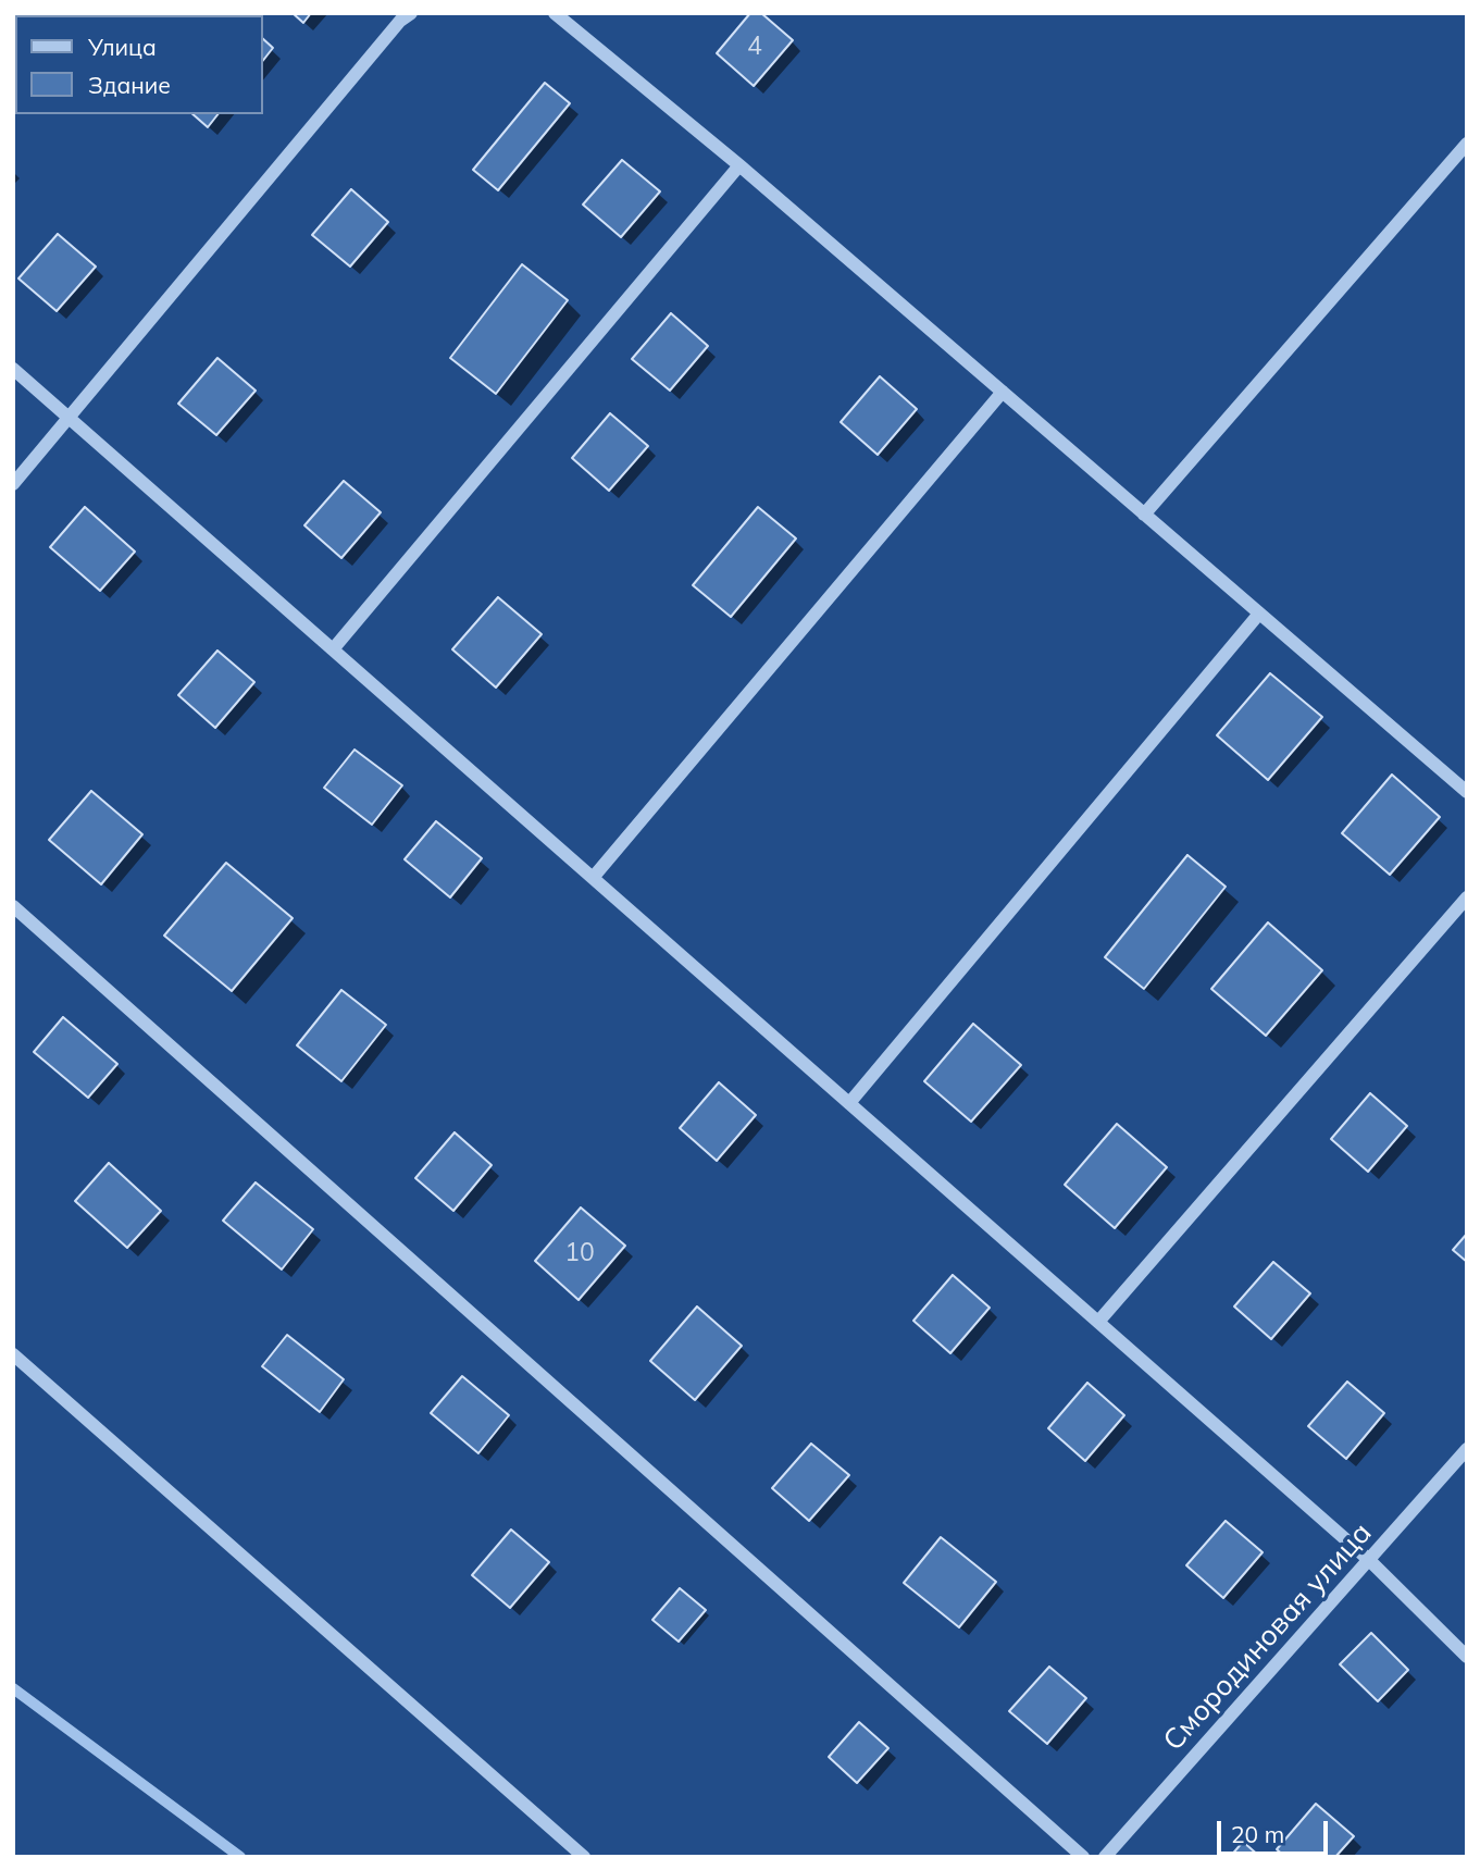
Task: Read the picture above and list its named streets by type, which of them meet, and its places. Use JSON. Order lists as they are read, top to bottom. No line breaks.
{"streets":{"street":["Смородиновая улица"]},"house_numbers":["4","10"],"legend":["Улица","Здание"],"scale_bar":"20 m"}
